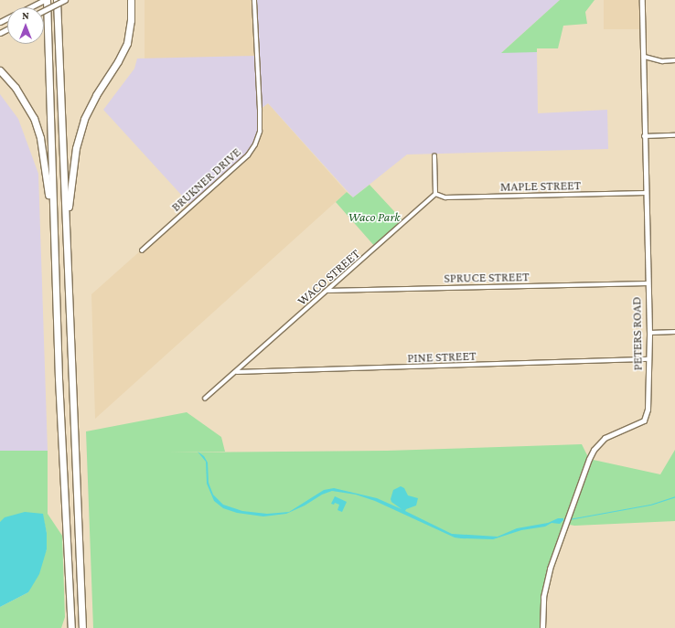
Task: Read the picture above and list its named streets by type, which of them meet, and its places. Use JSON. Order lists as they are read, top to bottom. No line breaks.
{"streets":{"street":["BRUKNER DRIVE","MAPLE STREET","WACO STREET","SPRUCE STREET","PETERS ROAD","PINE STREET"]},"crossings":[["MAPLE STREET","WACO STREET"],["MAPLE STREET","PETERS ROAD"],["WACO STREET","SPRUCE STREET"],["WACO STREET","PINE STREET"],["SPRUCE STREET","PETERS ROAD"],["PETERS ROAD","PINE STREET"]],"parks":["Waco Park"],"north":"top"}
